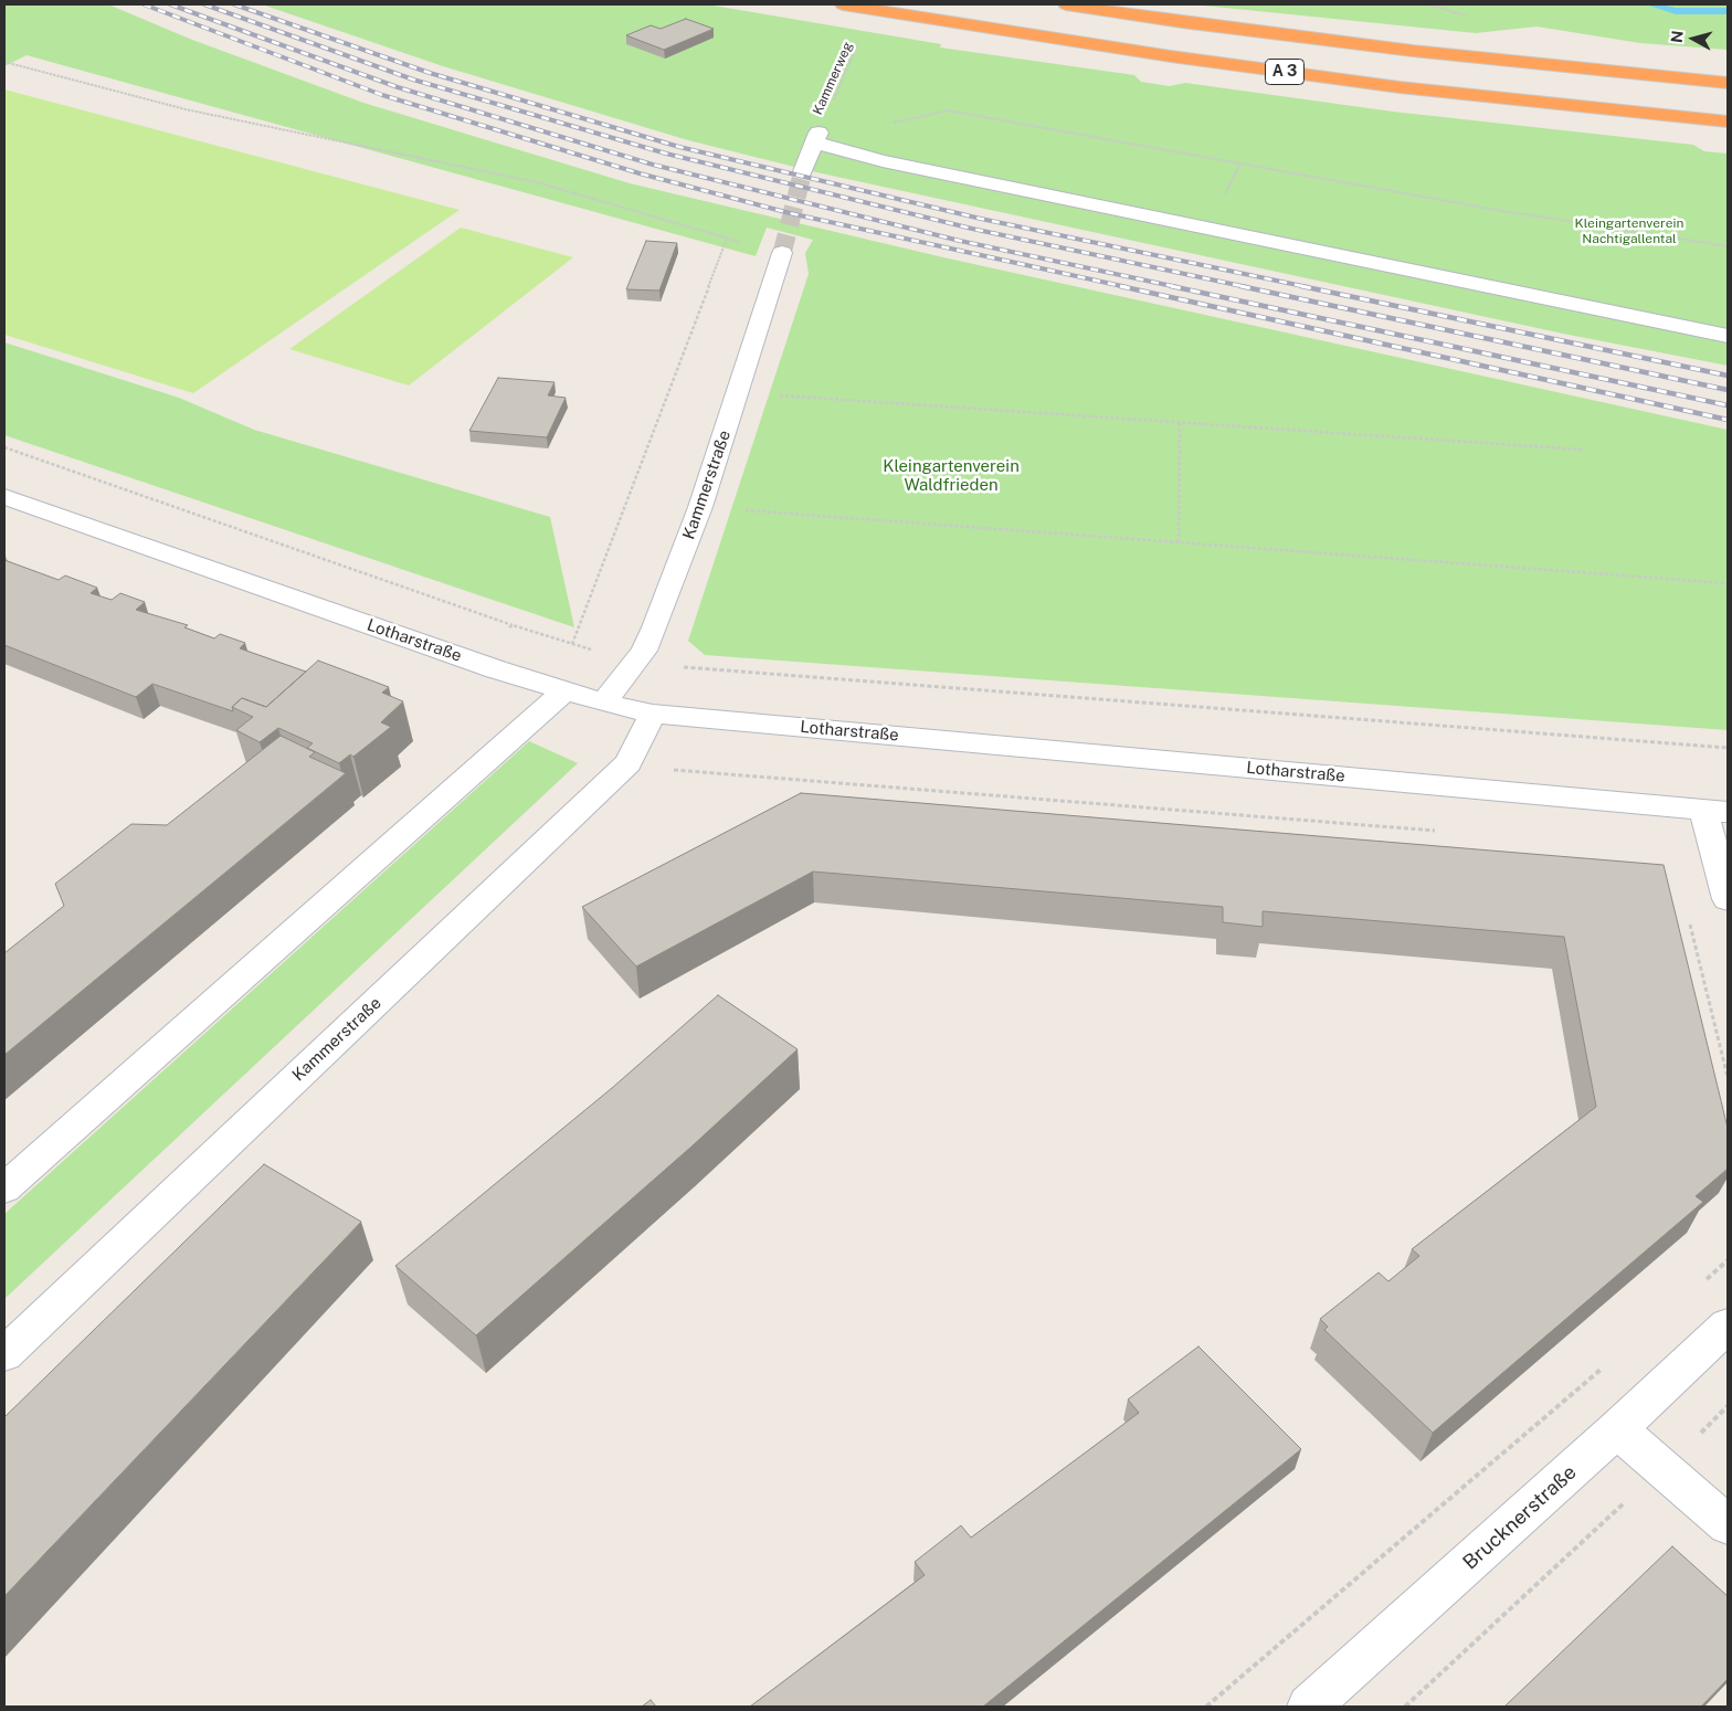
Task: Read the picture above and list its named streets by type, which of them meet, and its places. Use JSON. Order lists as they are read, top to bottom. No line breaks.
{"streets":{"highway":["A 3"],"street":["Kammerstraße","Lotharstraße","Brucknerstraße"],"path":["Kammerweg"]},"crossings":[["Kammerstraße","Lotharstraße"]],"parks":["Kleingartenverein Nachtigallental","Kleingartenverein Waldfrieden"],"north":"left"}
